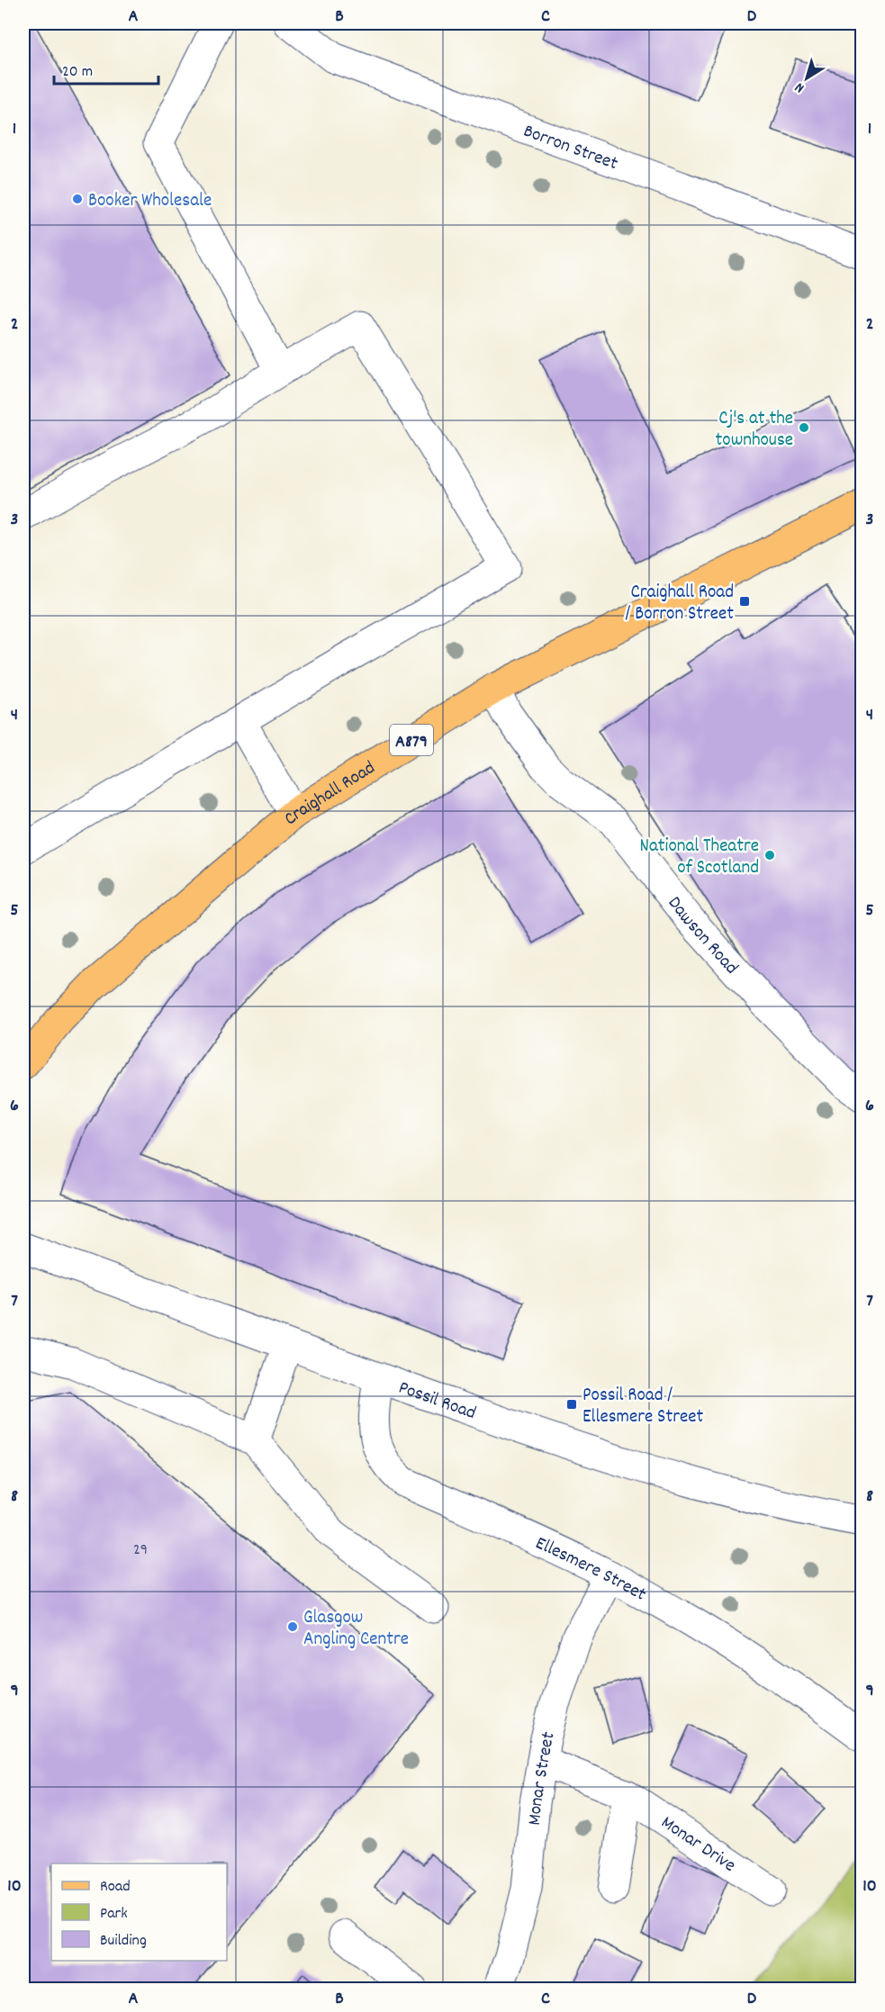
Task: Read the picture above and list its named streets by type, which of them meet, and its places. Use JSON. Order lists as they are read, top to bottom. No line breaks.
{"streets":{"main road":["A879","Craighall Road"],"street":["Borron Street","Dawson Road","Possil Road","Ellesmere Street","Monar Street","Monar Drive"]},"crossings":[["Craighall Road","Dawson Road"],["Possil Road","Ellesmere Street"],["Ellesmere Street","Monar Street"],["Monar Street","Monar Drive"]],"places":{"other":["Booker Wholesale","Cj's at the townhouse","National Theatre of Scotland","Glasgow Angling Centre"],"transit":["Craighall Road / Borron Street","Possil Road / Ellesmere Street"]},"house_numbers":["29"],"legend":["Road","Park","Building"],"scale_bar":"20 m","north":"bottom left","grid":{"columns":["A","B","C","D"],"rows":["1","2","3","4","5","6","7","8","9","10"]}}
